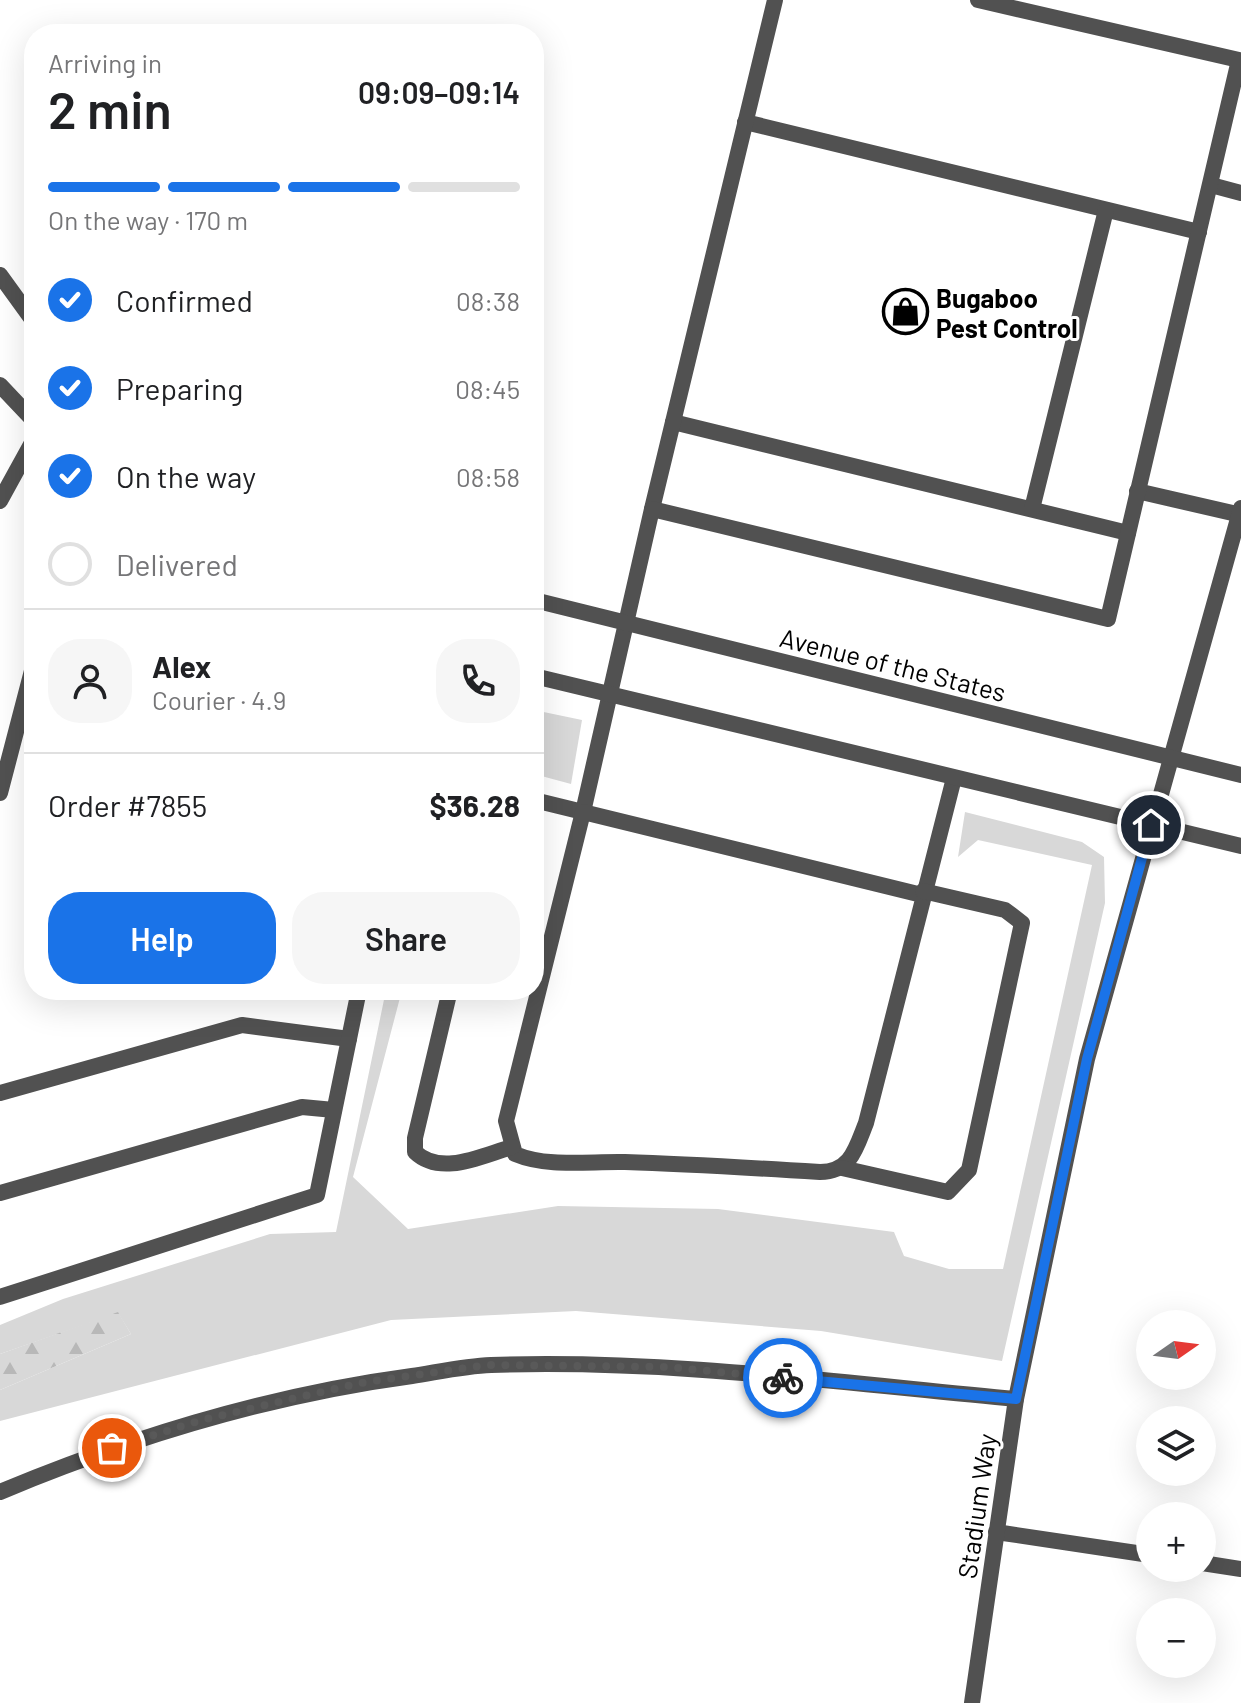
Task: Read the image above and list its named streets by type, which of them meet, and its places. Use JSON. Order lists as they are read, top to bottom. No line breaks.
{"streets":{"street":["Avenue of the States","Stadium Way"]},"crossings":[["Avenue of the States","Stadium Way"]],"places":{"shop":["Bugaboo Pest Control"]},"north":"right","page":{"heading":["2 min","Arriving in","09:09–09:14"],"panel":["Alex","Courier · 4.9","Order #7855","$36.28"],"bar":"On the way · 170 m","list":[["Confirmed","08:38"],["Preparing","08:45"],["On the way","08:58"],"Delivered"],"buttons":["Help","Share"],"map_buttons":["+","−"]}}
